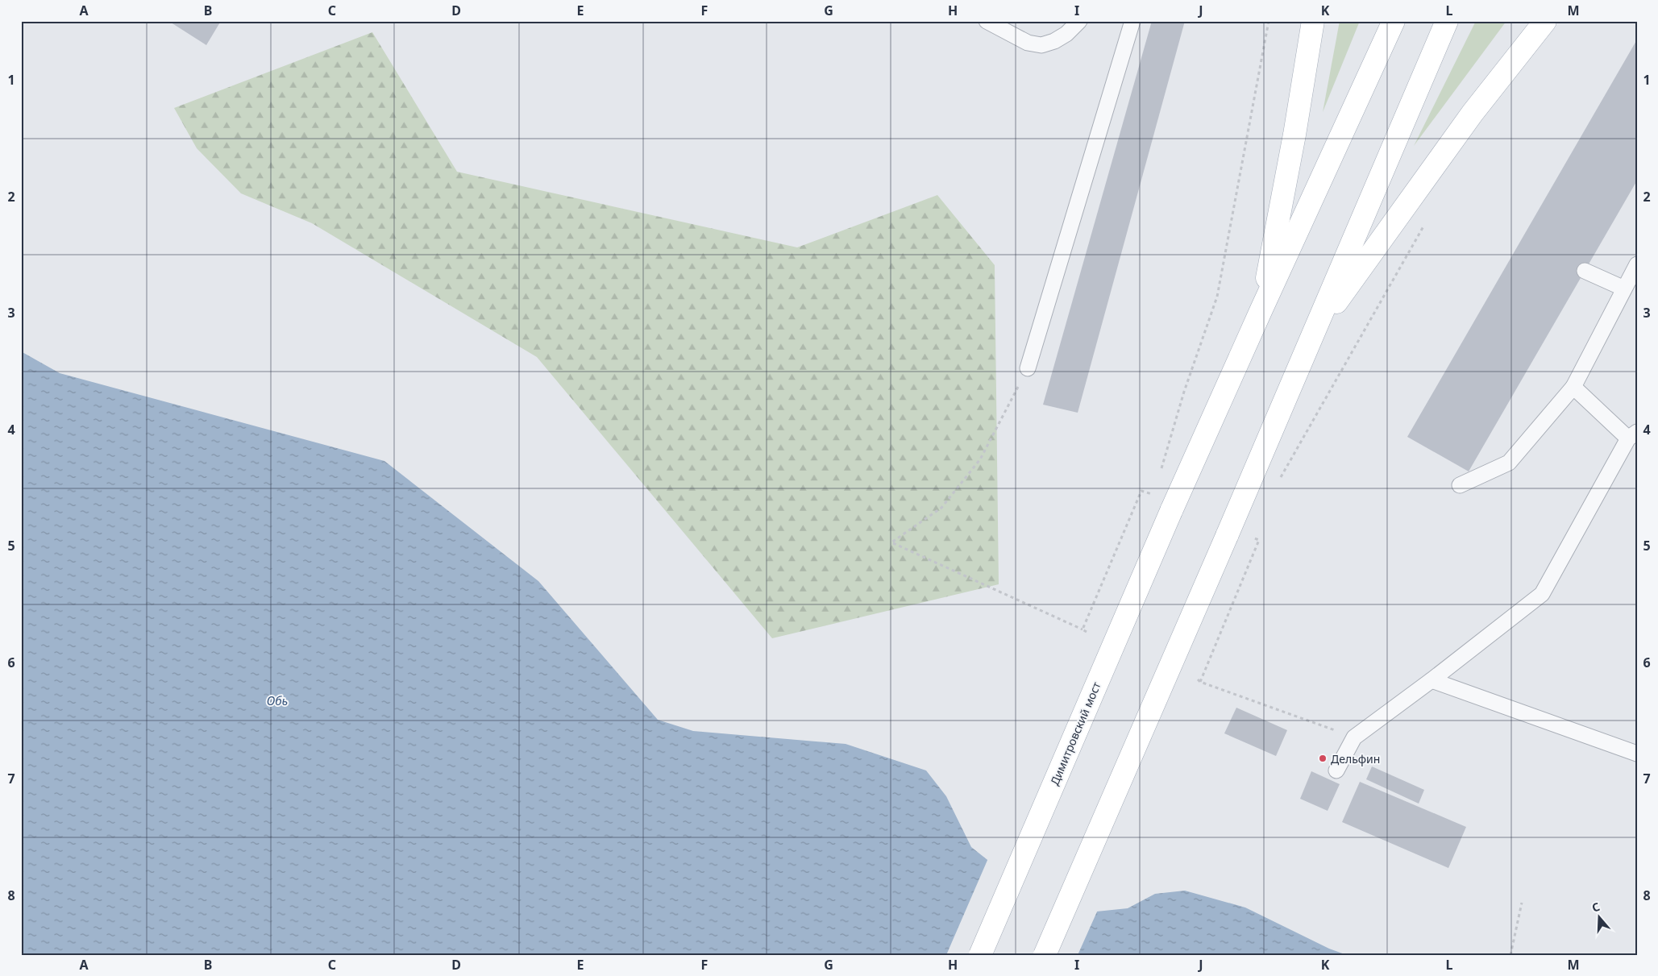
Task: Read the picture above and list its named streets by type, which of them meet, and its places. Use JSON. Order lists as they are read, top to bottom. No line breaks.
{"streets":{"main road":["Димитровский мост"]},"water":["Обь"],"places":["Дельфин"],"north":"top","grid":{"columns":["A","B","C","D","E","F","G","H","I","J","K","L","M"],"rows":["1","2","3","4","5","6","7","8"]}}
